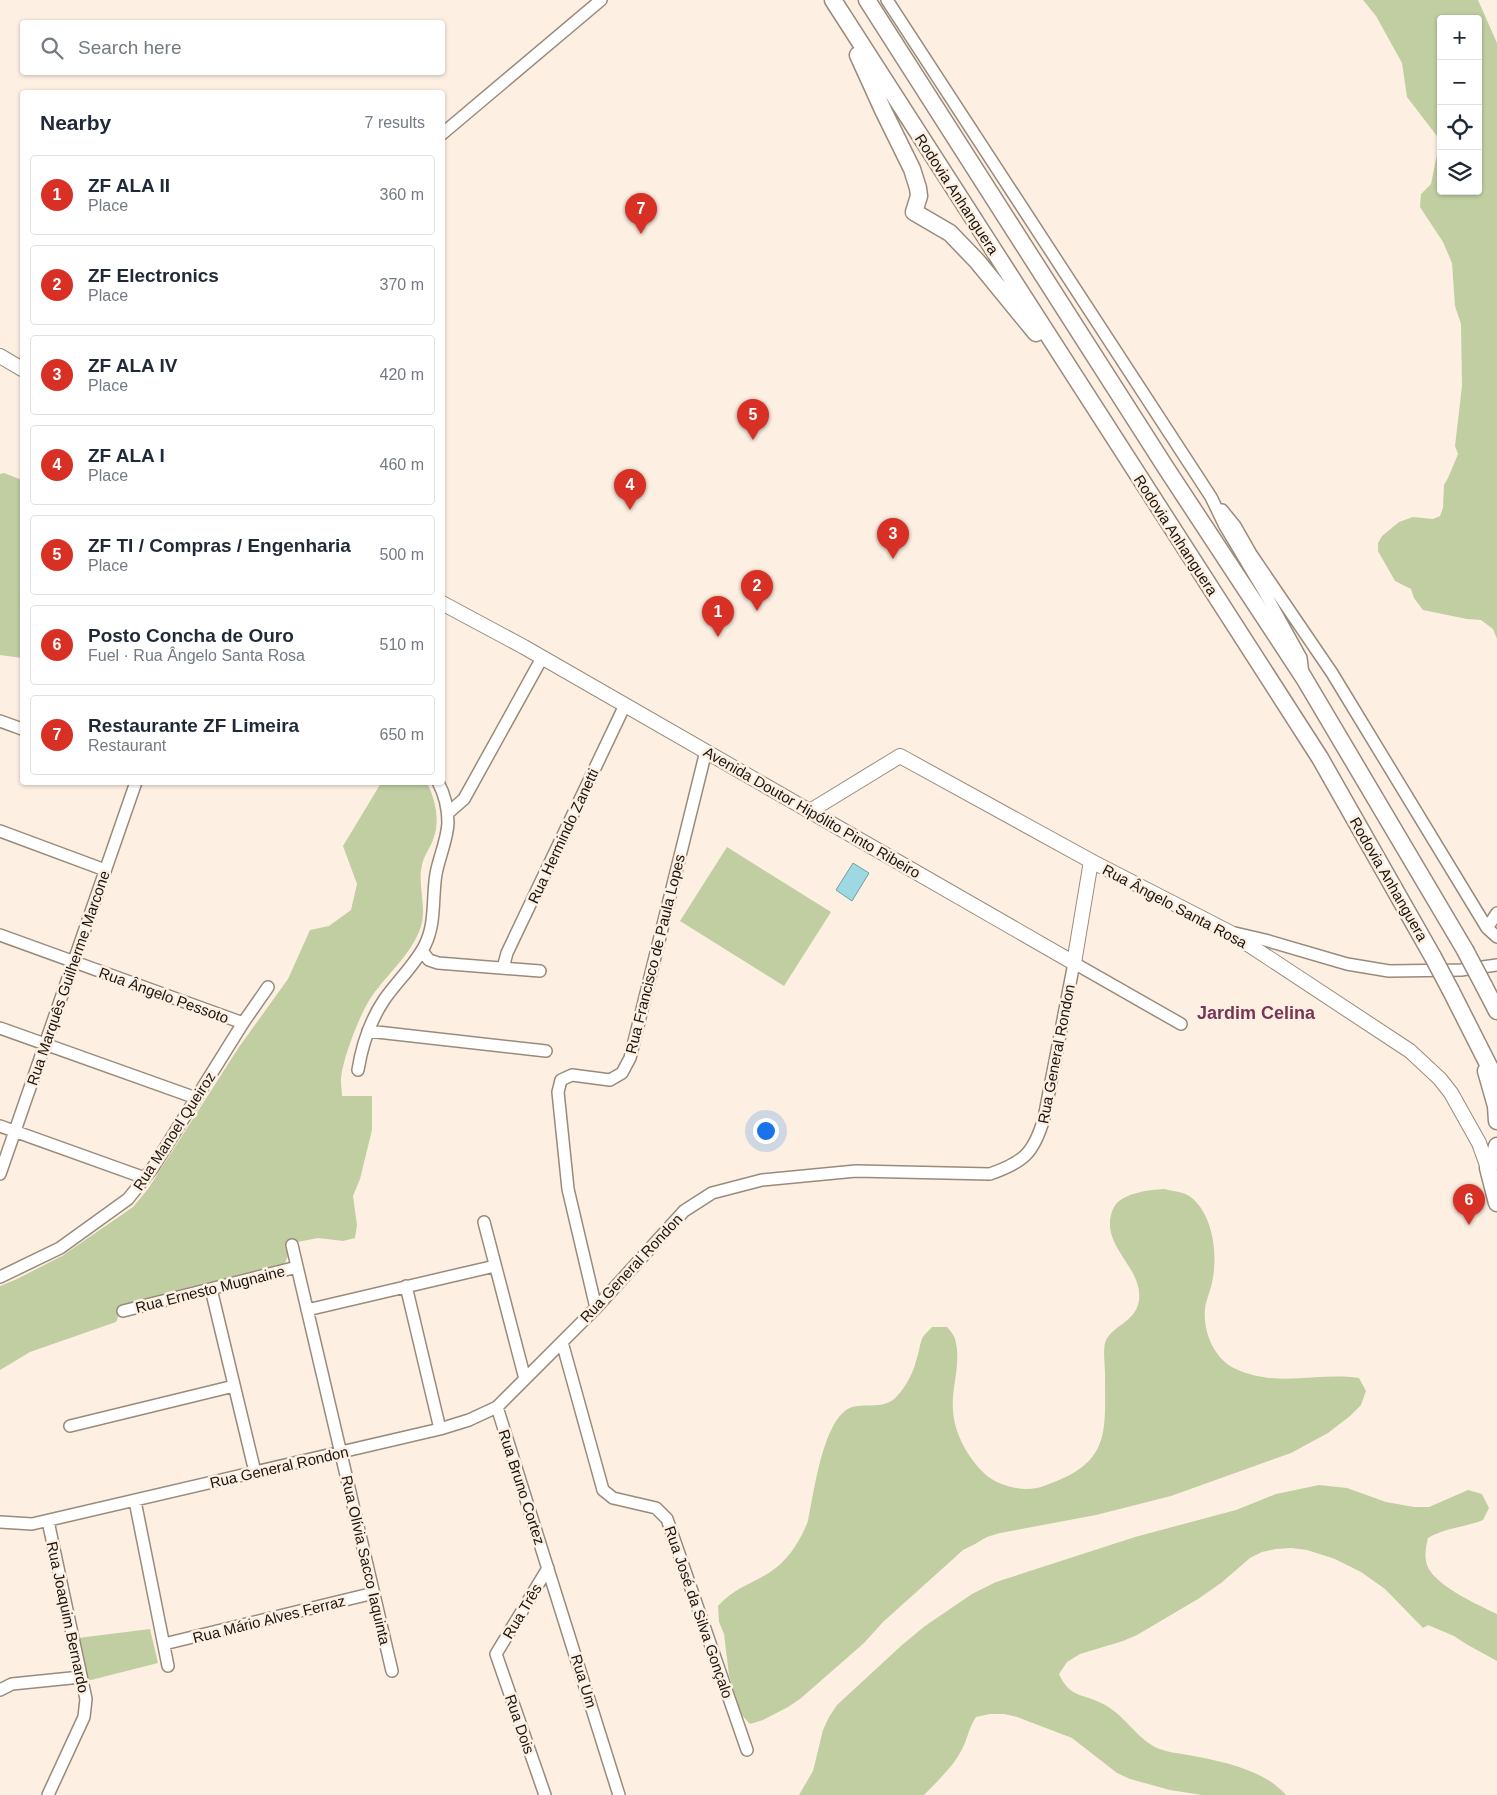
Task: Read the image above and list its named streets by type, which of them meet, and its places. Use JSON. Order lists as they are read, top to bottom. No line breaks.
{"streets":{"highway":["Rodovia Anhanguera"],"main road":["Avenida Doutor Hipólito Pinto Ribeiro","Rua Ângelo Santa Rosa","Rua General Rondon"],"street":["Rua Hermindo Zanetti","Rua Francisco de Paula Lopes","Rua Marquês Guilherme Marcone","Rua Ângelo Pessoto","Rua Manoel Queiroz","Rua Ernesto Mugnaine","Rua Bruno Cortez","Rua Olívia Sacco Iaquinta","Rua Três","Rua José da Silva Gonçalo","Rua Joaquim Bernardo","Rua Mário Alves Ferraz","Rua Um","Rua Dois"]},"crossings":[["Avenida Doutor Hipólito Pinto Ribeiro","Rua Hermindo Zanetti"],["Avenida Doutor Hipólito Pinto Ribeiro","Rua Ângelo Santa Rosa"],["Avenida Doutor Hipólito Pinto Ribeiro","Rua Francisco de Paula Lopes"],["Avenida Doutor Hipólito Pinto Ribeiro","Rua General Rondon"],["Rua Ângelo Santa Rosa","Rua General Rondon"],["Rua Francisco de Paula Lopes","Rua General Rondon"],["Rua Marquês Guilherme Marcone","Rua Ângelo Pessoto"],["Rua Ângelo Pessoto","Rua Manoel Queiroz"],["Rua General Rondon","Rua Bruno Cortez"],["Rua General Rondon","Rua Olívia Sacco Iaquinta"],["Rua General Rondon","Rua José da Silva Gonçalo"],["Rua General Rondon","Rua Joaquim Bernardo"],["Rua Ernesto Mugnaine","Rua Olívia Sacco Iaquinta"],["Rua Bruno Cortez","Rua Três"],["Rua Bruno Cortez","Rua Um"],["Rua Olívia Sacco Iaquinta","Rua Mário Alves Ferraz"],["Rua Três","Rua Um"],["Rua Três","Rua Dois"]],"districts":["Jardim Celina"],"page":{"map_buttons":["+","−"],"search":"Search here","heading":["Nearby","7 results"],"list":[{"mark":"1","name":"ZF ALA II","note":"Place","value":"360 m"},{"mark":"2","name":"ZF Electronics","note":"Place","value":"370 m"},{"mark":"3","name":"ZF ALA IV","note":"Place","value":"420 m"},{"mark":"4","name":"ZF ALA I","note":"Place","value":"460 m"},{"mark":"5","name":"ZF TI / Compras / Engenharia","note":"Place","value":"500 m"},{"mark":"6","name":"Posto Concha de Ouro","note":"Fuel · Rua Ângelo Santa Rosa","value":"510 m"},{"mark":"7","name":"Restaurante ZF Limeira","note":"Restaurant","value":"650 m"}],"pins":["7","5","4","3","2","1","6"]}}
